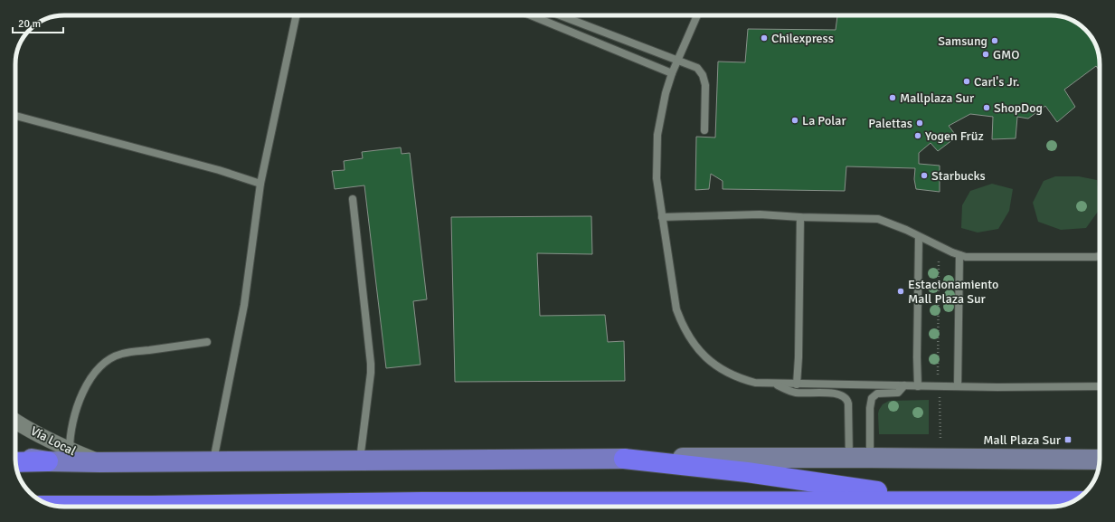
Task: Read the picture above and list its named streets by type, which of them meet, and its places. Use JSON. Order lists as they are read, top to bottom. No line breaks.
{"streets":{"street":["Vía Local"]},"places":{"other":["Chilexpress","Samsung","GMO","Carl's Jr.","Mallplaza Sur","ShopDog","La Polar","Palettas","Yogen Früz","Starbucks","Estacionamiento Mall Plaza Sur"],"transit":["Mall Plaza Sur"]},"scale_bar":"20 m"}
